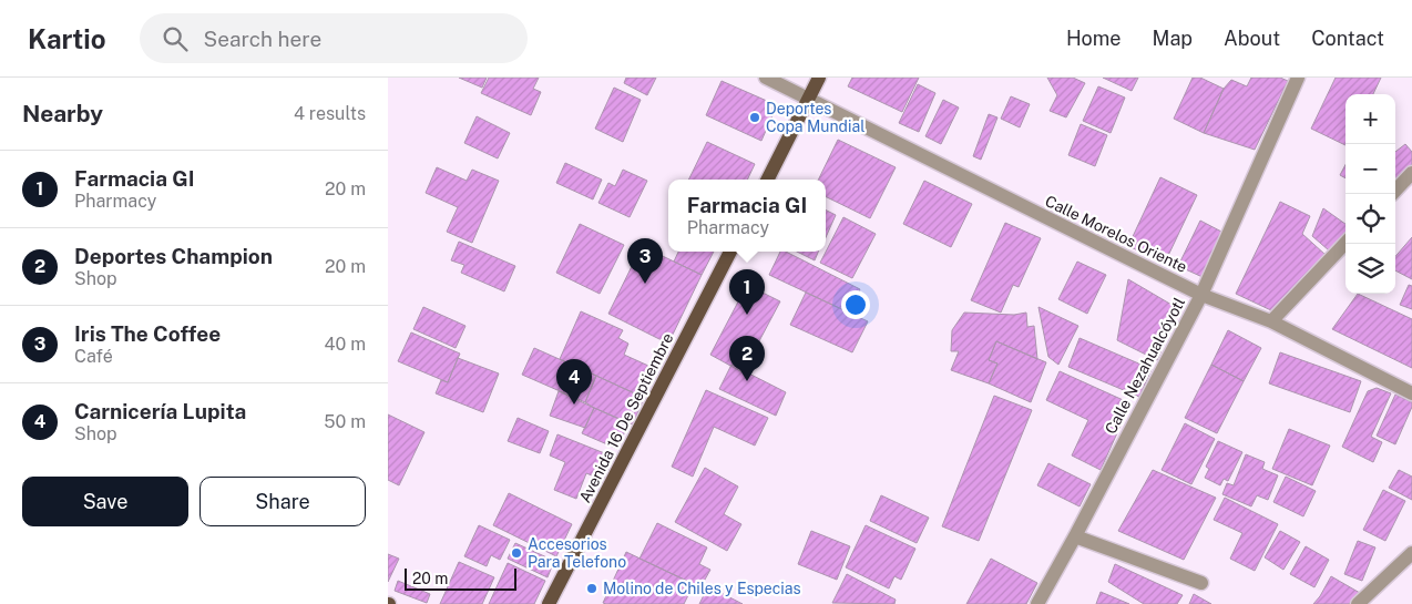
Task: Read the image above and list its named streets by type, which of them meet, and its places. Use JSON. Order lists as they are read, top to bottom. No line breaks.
{"streets":{"main road":["Avenida 16 De Septiembre"],"street":["Calle Morelos Oriente","Calle Nezahualcóyotl"]},"crossings":[["Calle Morelos Oriente","Calle Nezahualcóyotl"]],"places":["Deportes Copa Mundial","Accesorios Para Telefono","Molino de Chiles y Especias"],"scale_bar":"20 m","page":{"header":"Kartio","search":"Search here","nav":["Home","Map","About","Contact"],"heading":["Nearby","4 results"],"map_buttons":["+","−"],"list":[{"mark":"1","name":"Farmacia GI","note":"Pharmacy","value":"20 m"},{"mark":"2","name":"Deportes Champion","note":"Shop","value":"20 m"},{"mark":"3","name":"Iris The Coffee","note":"Café","value":"40 m"},{"mark":"4","name":"Carnicería Lupita","note":"Shop","value":"50 m"}],"popup":["Farmacia GI","Pharmacy"],"pins":["3","1","2","4"],"buttons":["Save","Share"],"scale":"20 m"}}
